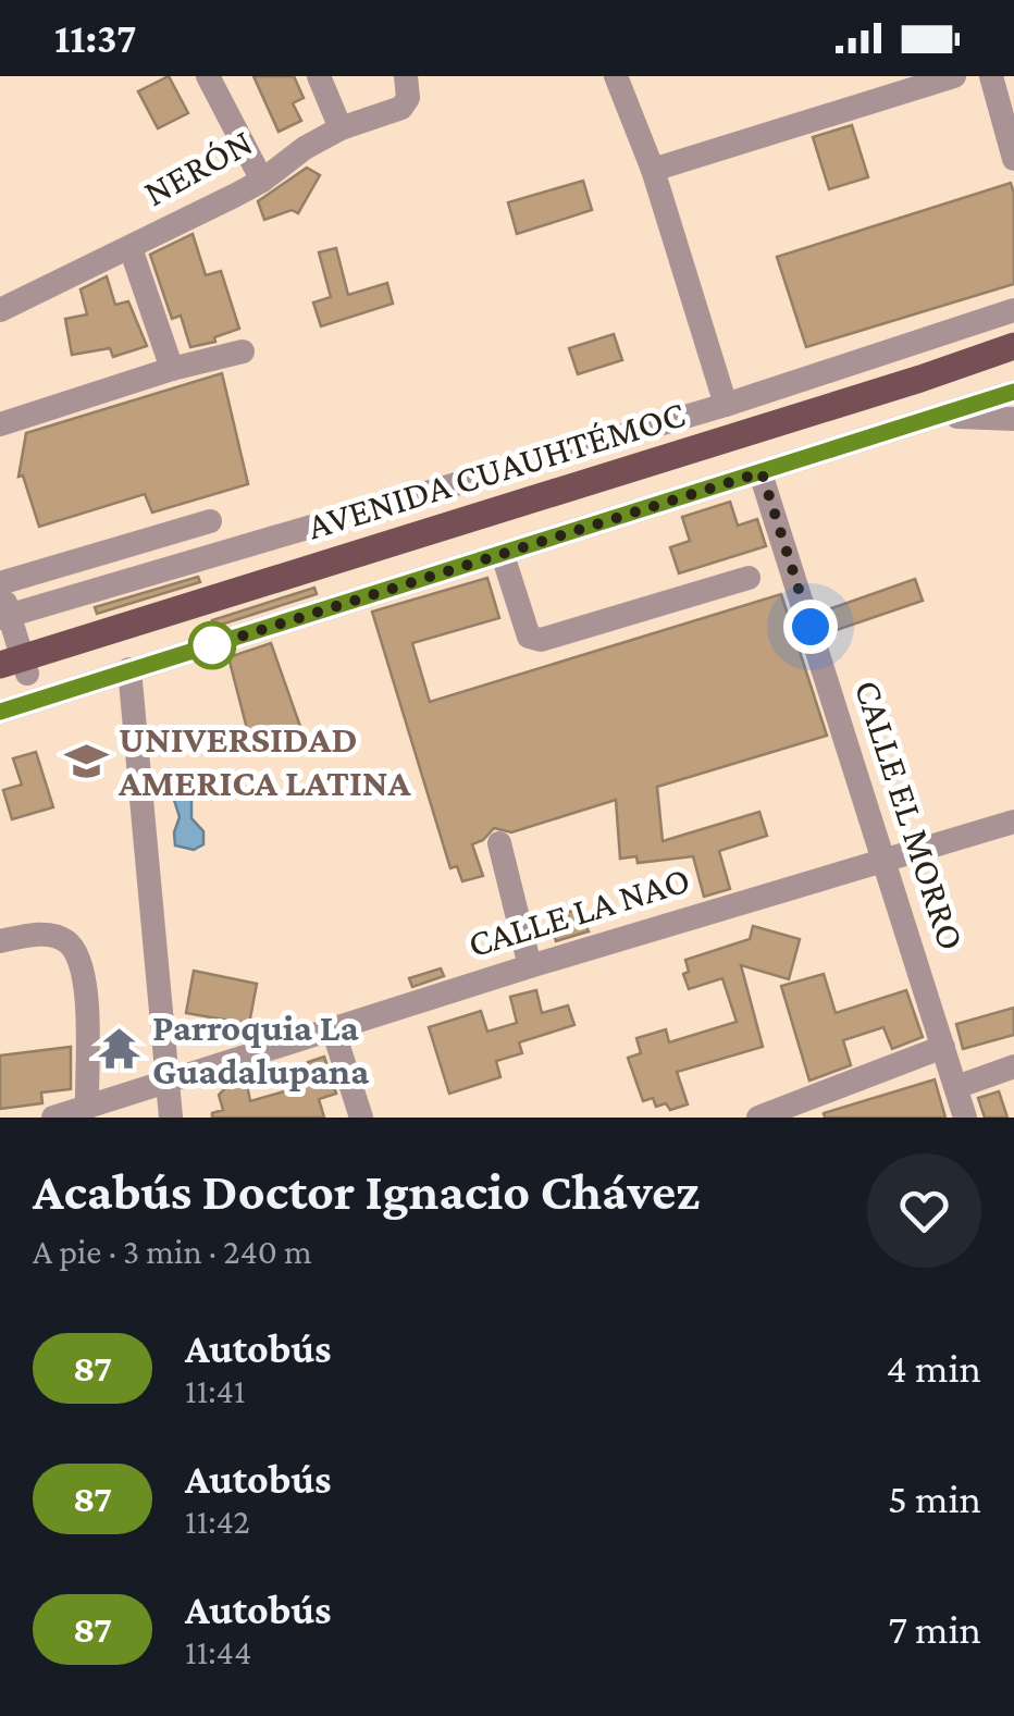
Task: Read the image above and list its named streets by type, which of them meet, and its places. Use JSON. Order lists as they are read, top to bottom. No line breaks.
{"streets":{"main road":["AVENIDA CUAUHTÉMOC"],"street":["NERÓN","CALLE EL MORRO","CALLE LA NAO"]},"crossings":[["CALLE EL MORRO","CALLE LA NAO"]],"places":{"school or university":["UNIVERSIDAD AMERICA LATINA"],"temple":["Parroquia La Guadalupana"]},"lines":["bus line 87"],"page":{"status":"11:37","heading":["Acabús Doctor Ignacio Chávez","A pie · 3 min · 240 m"],"list":[{"mark":"87","name":"Autobús","note":"11:41","value":"4 min"},{"mark":"87","name":"Autobús","note":"11:42","value":"5 min"},{"mark":"87","name":"Autobús","note":"11:44","value":"7 min"}]}}
